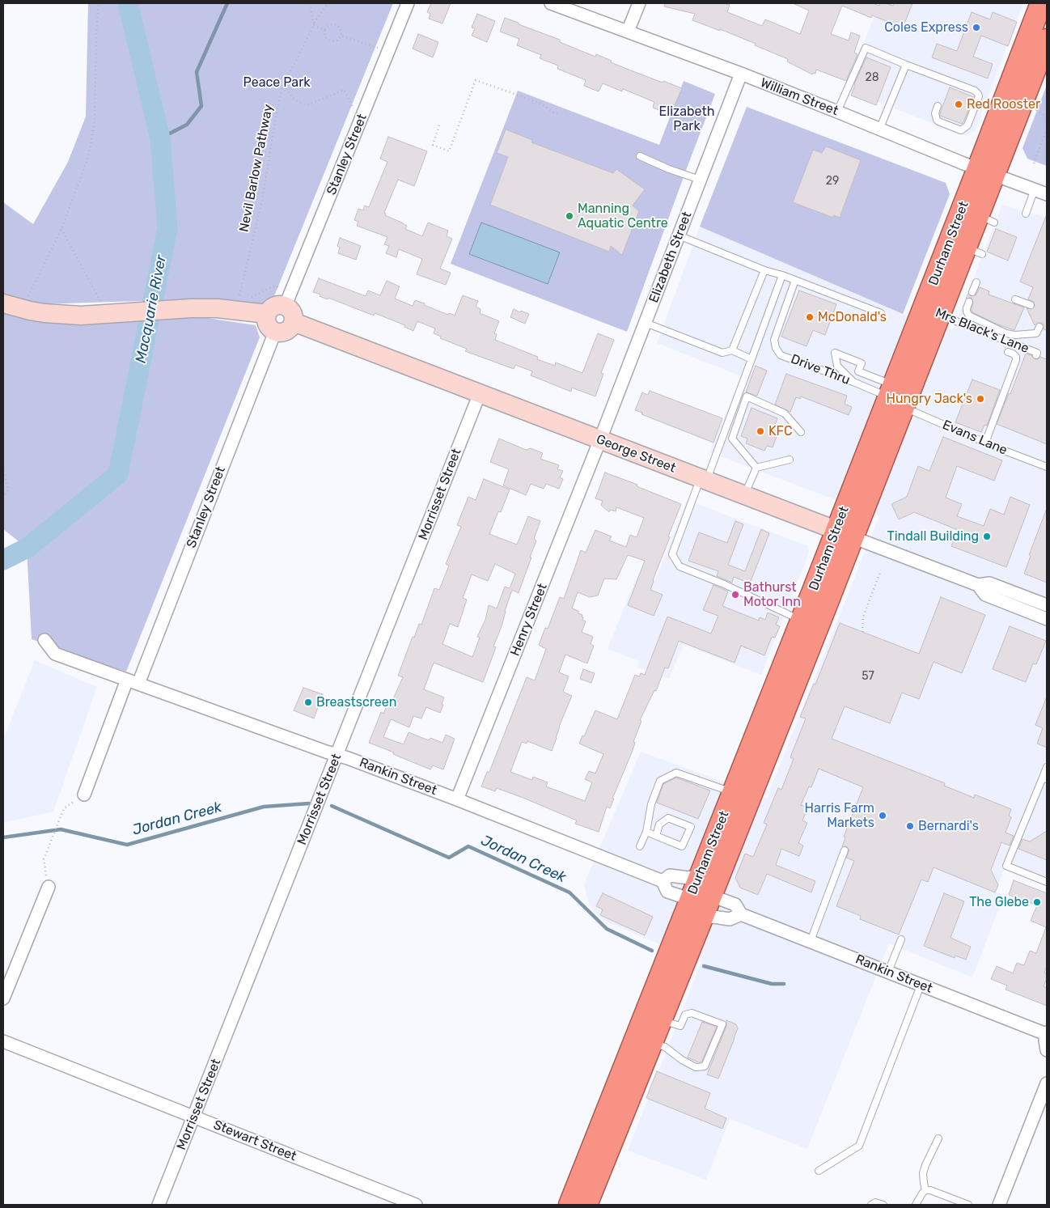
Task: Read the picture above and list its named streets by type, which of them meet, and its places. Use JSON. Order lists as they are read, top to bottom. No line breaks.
{"streets":{"highway":["Durham Street"],"main road":["George Street"],"street":["William Street","Stanley Street","Elizabeth Street","Morrisset Street","Henry Street","Rankin Street","Stewart Street"],"lane":["Mrs Black's Lane","Drive Thru","Evans Lane"],"path":["Nevil Barlow Pathway"]},"crossings":[["William Street","Durham Street"],["William Street","Elizabeth Street"],["Stanley Street","Rankin Street"],["Durham Street","Mrs Black's Lane"],["Durham Street","Drive Thru"],["Durham Street","Evans Lane"],["Durham Street","George Street"],["Durham Street","Rankin Street"],["Elizabeth Street","George Street"],["Elizabeth Street","Henry Street"],["Drive Thru","Evans Lane"],["George Street","Morrisset Street"],["George Street","Henry Street"],["Morrisset Street","Rankin Street"],["Morrisset Street","Stewart Street"],["Henry Street","Rankin Street"]],"water":["Macquarie River","Jordan Creek"],"parks":["Peace Park","Elizabeth Park"],"places":["Coles Express","Red Rooster","Manning Aquatic Centre","McDonald's","Hungry Jack's","KFC","Tindall Building","Bathurst Motor Inn","Breastscreen","Harris Farm Markets","Bernardi's","The Glebe"],"house_numbers":["28","29","57"]}
